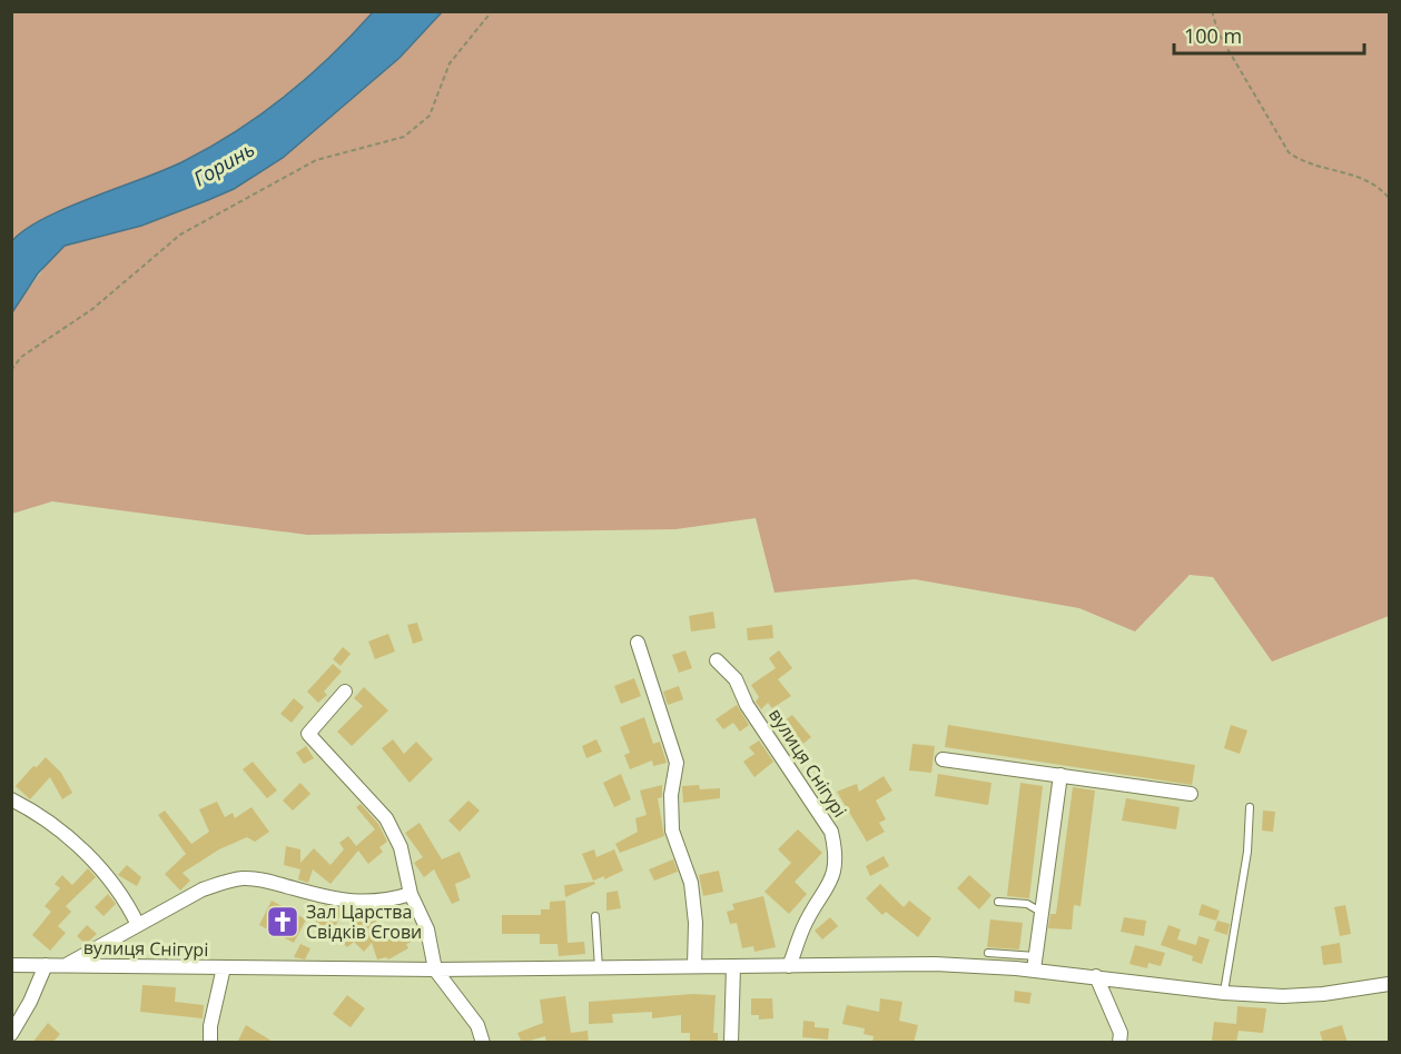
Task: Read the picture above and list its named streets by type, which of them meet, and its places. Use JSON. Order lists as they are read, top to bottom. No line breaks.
{"streets":{"street":["вулиця Снігурі"]},"water":["Горинь"],"places":{"church":["Зал Царства Свідків Єгови"]},"scale_bar":"100 m"}
